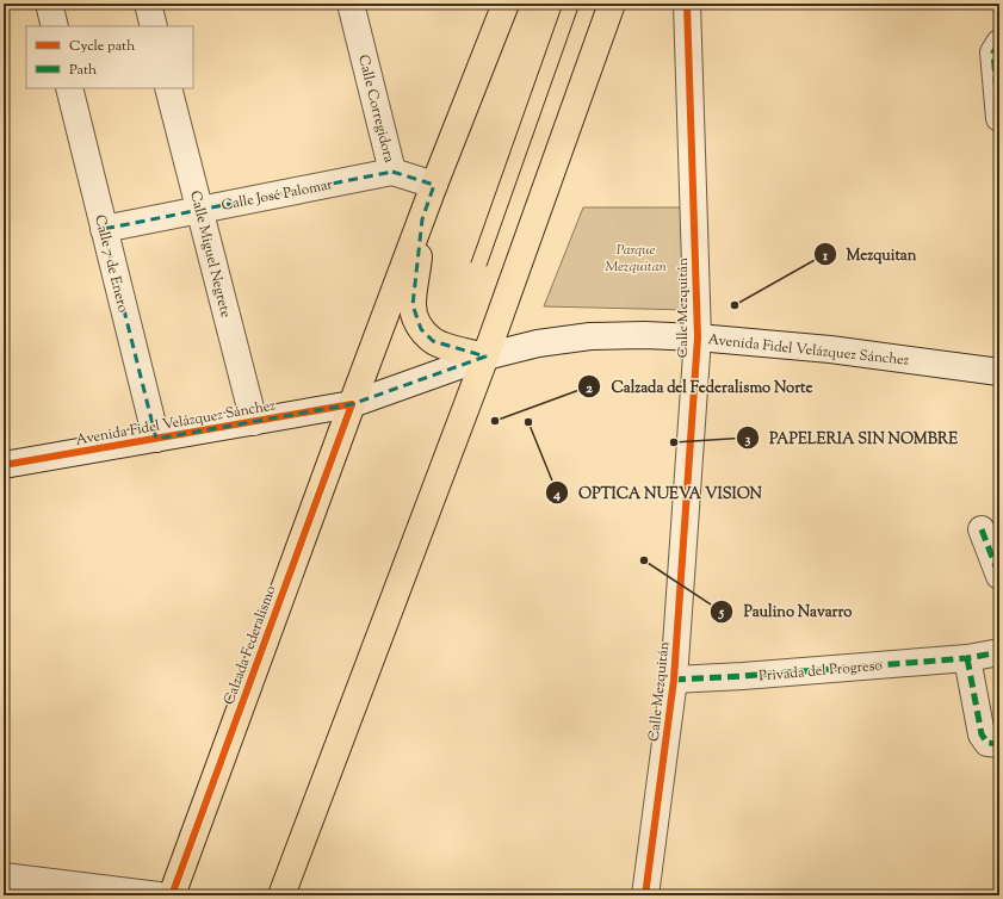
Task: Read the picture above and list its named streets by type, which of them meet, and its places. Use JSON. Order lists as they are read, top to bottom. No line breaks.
{"streets":{"main road":["Calzada Federalismo"],"street":["Calle Corregidora","Calle José Palomar","Calle Miguel Negrete","Calle 7 de Enero","Calle Mezquitán","Avenida Fidel Velázquez Sánchez","Privada del Progreso"]},"crossings":[["Calle Corregidora","Calle José Palomar"],["Calle José Palomar","Calle Miguel Negrete"],["Calle José Palomar","Calle 7 de Enero"],["Calle Miguel Negrete","Avenida Fidel Velázquez Sánchez"],["Calle 7 de Enero","Avenida Fidel Velázquez Sánchez"],["Calle Mezquitán","Avenida Fidel Velázquez Sánchez"],["Calle Mezquitán","Privada del Progreso"],["Avenida Fidel Velázquez Sánchez","Calzada Federalismo"]],"parks":["Parque Mezquitan"],"places":["Mezquitan","Calzada del Federalismo Norte","OPTICA NUEVA VISION","PAPELERIA SIN NOMBRE","Paulino Navarro"],"legend":["Cycle path","Path"]}
